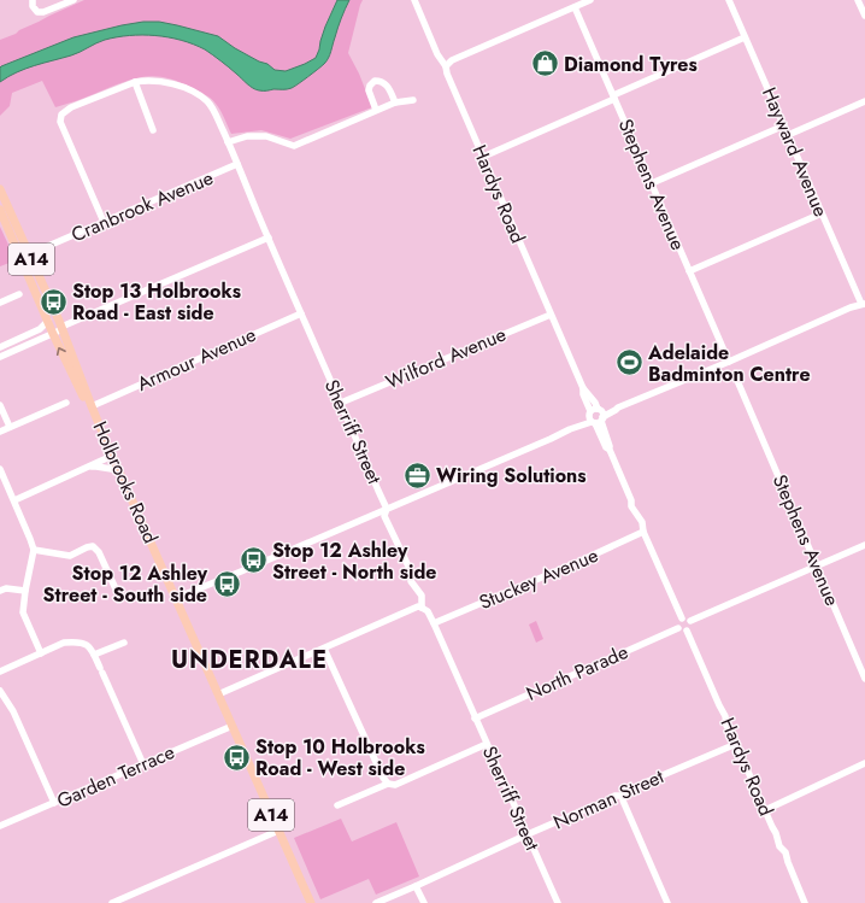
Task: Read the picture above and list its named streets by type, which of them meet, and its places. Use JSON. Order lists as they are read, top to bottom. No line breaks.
{"streets":{"main road":["A14","Holbrooks Road"],"street":["Hayward Avenue","Stephens Avenue","Hardys Road","Cranbrook Avenue","Wilford Avenue","Armour Avenue","Sherriff Street","Stuckey Avenue","North Parade","Garden Terrace","Norman Street"]},"crossings":[["Hardys Road","Wilford Avenue"],["Hardys Road","Stuckey Avenue"],["Hardys Road","North Parade"],["Hardys Road","Norman Street"],["Cranbrook Avenue","Sherriff Street"],["Cranbrook Avenue","Holbrooks Road"],["Wilford Avenue","Sherriff Street"],["Armour Avenue","Sherriff Street"],["Armour Avenue","Holbrooks Road"],["Sherriff Street","Stuckey Avenue"],["Sherriff Street","North Parade"],["Sherriff Street","Norman Street"],["Holbrooks Road","Garden Terrace"]],"districts":["UNDERDALE"],"places":{"shop":["Diamond Tyres"],"bus stop":["Stop 13 Holbrooks Road - East side","Stop 12 Ashley Street - North side","Stop 12 Ashley Street - South side","Stop 10 Holbrooks Road - West side"],"sports":["Adelaide Badminton Centre"],"office":["Wiring Solutions"]}}
